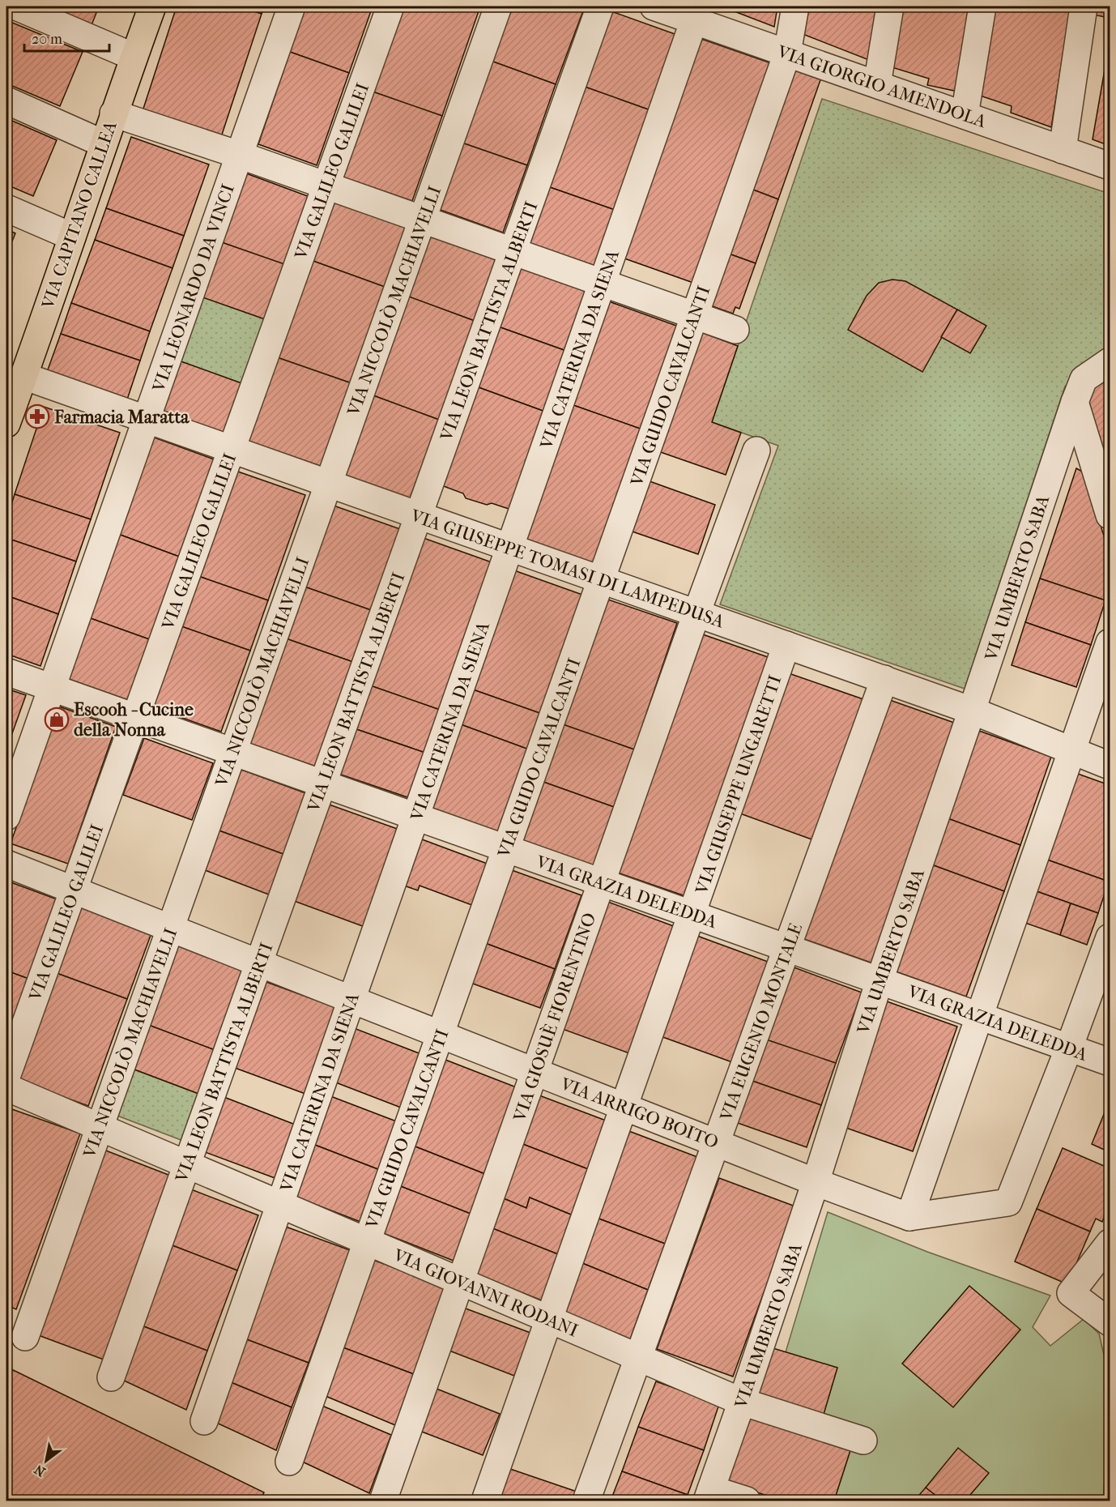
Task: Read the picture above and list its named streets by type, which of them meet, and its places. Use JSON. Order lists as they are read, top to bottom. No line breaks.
{"streets":{"main road":["VIA CAPITANO CALLEA"],"street":["VIA GIORGIO AMENDOLA","VIA GALILEO GALILEI","VIA LEONARDO DA VINCI","VIA NICCOLÒ MACHIAVELLI","VIA LEON BATTISTA ALBERTI","VIA CATERINA DA SIENA","VIA GUIDO CAVALCANTI","VIA GIUSEPPE TOMASI DI LAMPEDUSA","VIA UMBERTO SABA","VIA GIUSEPPE UNGARETTI","VIA GRAZIA DELEDDA","VIA GIOSUÈ FIORENTINO","VIA EUGENIO MONTALE","VIA ARRIGO BOITO","VIA GIOVANNI RODANI"]},"crossings":[["VIA GIORGIO AMENDOLA","VIA CATERINA DA SIENA"],["VIA GIORGIO AMENDOLA","VIA GUIDO CAVALCANTI"],["VIA GALILEO GALILEI","VIA GIUSEPPE TOMASI DI LAMPEDUSA"],["VIA GALILEO GALILEI","VIA GRAZIA DELEDDA"],["VIA GALILEO GALILEI","VIA ARRIGO BOITO"],["VIA CAPITANO CALLEA","VIA GIUSEPPE TOMASI DI LAMPEDUSA"],["VIA LEONARDO DA VINCI","VIA GIUSEPPE TOMASI DI LAMPEDUSA"],["VIA LEONARDO DA VINCI","VIA GRAZIA DELEDDA"],["VIA NICCOLÒ MACHIAVELLI","VIA GIUSEPPE TOMASI DI LAMPEDUSA"],["VIA NICCOLÒ MACHIAVELLI","VIA GRAZIA DELEDDA"],["VIA NICCOLÒ MACHIAVELLI","VIA ARRIGO BOITO"],["VIA NICCOLÒ MACHIAVELLI","VIA GIOVANNI RODANI"],["VIA LEON BATTISTA ALBERTI","VIA GIUSEPPE TOMASI DI LAMPEDUSA"],["VIA LEON BATTISTA ALBERTI","VIA GRAZIA DELEDDA"],["VIA LEON BATTISTA ALBERTI","VIA ARRIGO BOITO"],["VIA LEON BATTISTA ALBERTI","VIA GIOVANNI RODANI"],["VIA CATERINA DA SIENA","VIA GIUSEPPE TOMASI DI LAMPEDUSA"],["VIA CATERINA DA SIENA","VIA GRAZIA DELEDDA"],["VIA CATERINA DA SIENA","VIA ARRIGO BOITO"],["VIA CATERINA DA SIENA","VIA GIOVANNI RODANI"],["VIA GUIDO CAVALCANTI","VIA GIUSEPPE TOMASI DI LAMPEDUSA"],["VIA GUIDO CAVALCANTI","VIA GRAZIA DELEDDA"],["VIA GUIDO CAVALCANTI","VIA ARRIGO BOITO"],["VIA GUIDO CAVALCANTI","VIA GIOVANNI RODANI"],["VIA GIUSEPPE TOMASI DI LAMPEDUSA","VIA UMBERTO SABA"],["VIA GIUSEPPE TOMASI DI LAMPEDUSA","VIA GIUSEPPE UNGARETTI"],["VIA GIUSEPPE TOMASI DI LAMPEDUSA","VIA GIOSUÈ FIORENTINO"],["VIA GIUSEPPE TOMASI DI LAMPEDUSA","VIA EUGENIO MONTALE"],["VIA UMBERTO SABA","VIA GRAZIA DELEDDA"],["VIA UMBERTO SABA","VIA ARRIGO BOITO"],["VIA UMBERTO SABA","VIA GIOVANNI RODANI"],["VIA GIUSEPPE UNGARETTI","VIA GRAZIA DELEDDA"],["VIA GIUSEPPE UNGARETTI","VIA ARRIGO BOITO"],["VIA GIUSEPPE UNGARETTI","VIA GIOVANNI RODANI"],["VIA GRAZIA DELEDDA","VIA GIOSUÈ FIORENTINO"],["VIA GRAZIA DELEDDA","VIA EUGENIO MONTALE"],["VIA GRAZIA DELEDDA","VIA ARRIGO BOITO"],["VIA GIOSUÈ FIORENTINO","VIA ARRIGO BOITO"],["VIA GIOSUÈ FIORENTINO","VIA GIOVANNI RODANI"],["VIA EUGENIO MONTALE","VIA ARRIGO BOITO"],["VIA EUGENIO MONTALE","VIA GIOVANNI RODANI"]],"places":{"pharmacy":["Farmacia Maratta"],"shop":["Escooh - Cucine della Nonna"]},"scale_bar":"20 m","north":"bottom left"}
